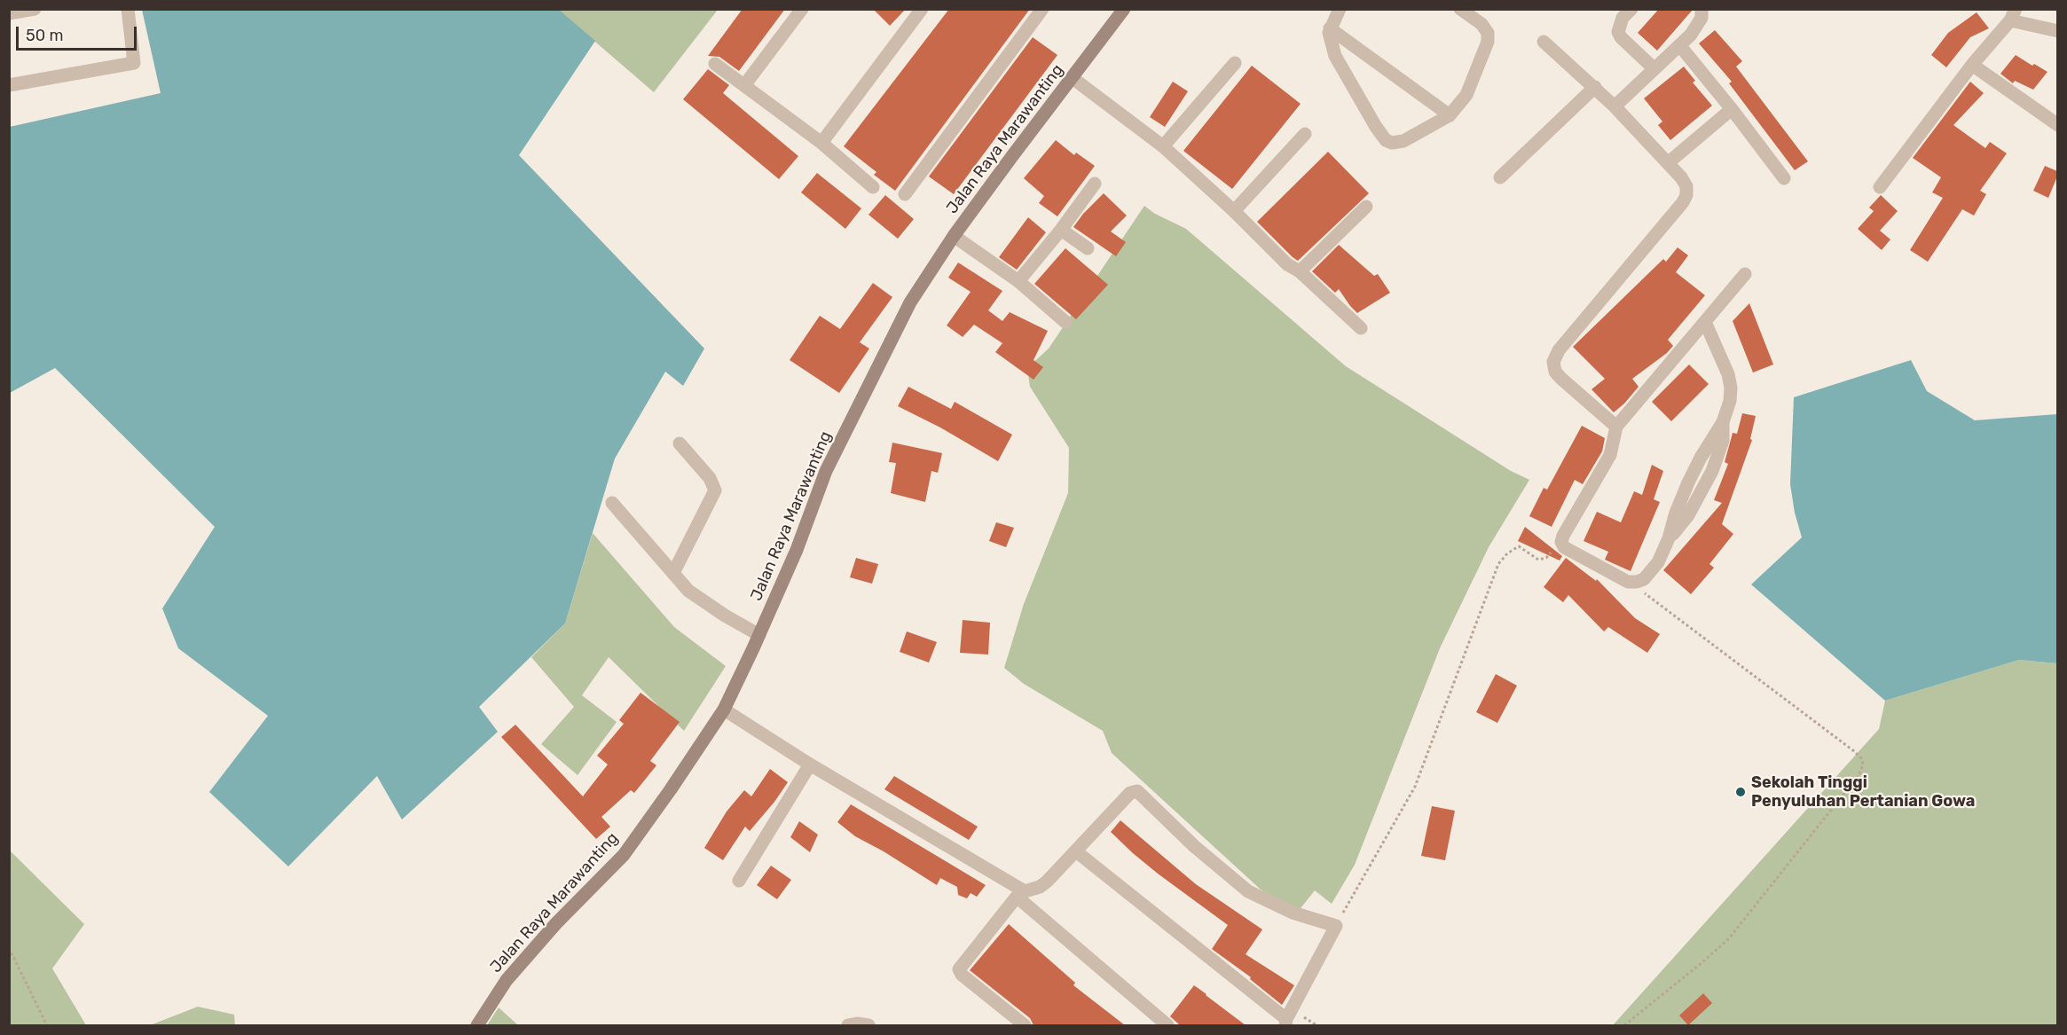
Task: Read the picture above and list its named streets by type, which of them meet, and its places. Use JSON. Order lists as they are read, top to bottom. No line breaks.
{"streets":{"street":["Jalan Raya Marawanting"]},"places":["Sekolah Tinggi Penyuluhan Pertanian Gowa"],"scale_bar":"50 m"}
